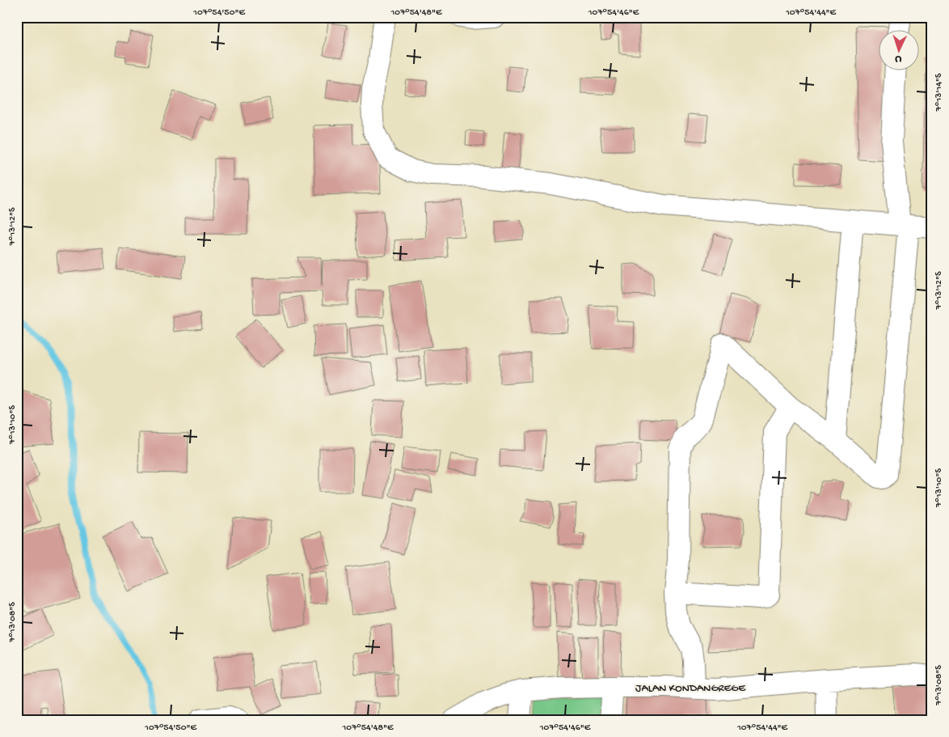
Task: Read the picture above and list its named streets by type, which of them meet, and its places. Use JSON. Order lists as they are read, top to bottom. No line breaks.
{"streets":{"street":["JALAN KONDANGREGE"]},"north":"bottom","coordinates":["107°54'50\"E","107°54'48\"E","107°54'46\"E","107°54'44\"E","7°13'14\"S","7°13'12\"S","7°13'10\"S","7°13'08\"S"]}
